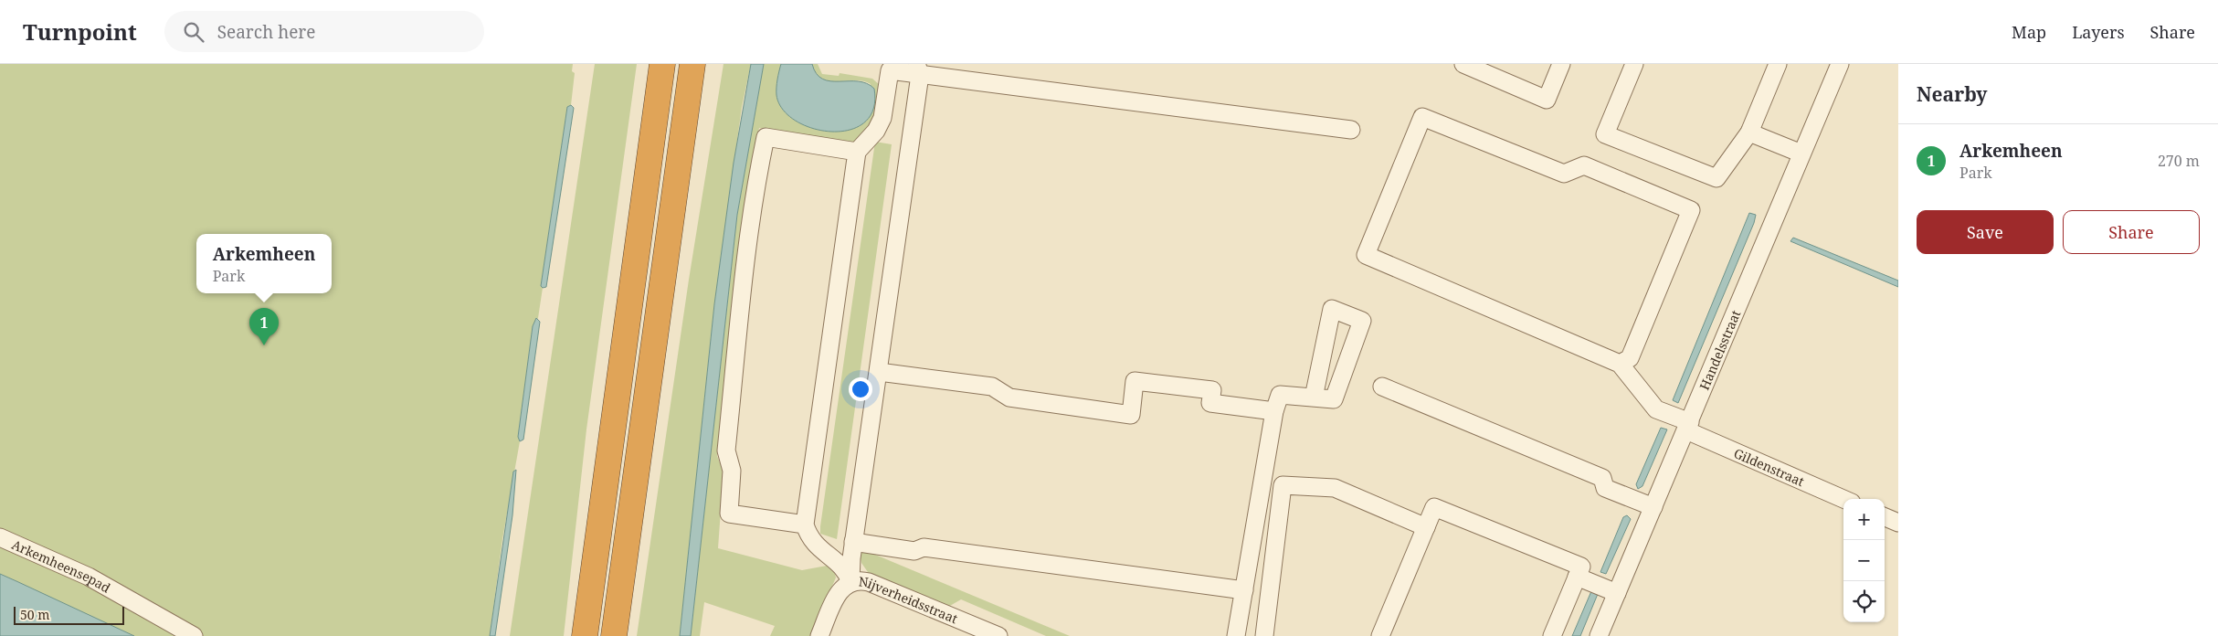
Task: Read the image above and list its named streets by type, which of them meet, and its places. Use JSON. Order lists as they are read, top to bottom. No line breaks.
{"streets":{"street":["Handelsstraat","Gildenstraat","Arkemheensepad","Nijverheidsstraat"]},"crossings":[["Handelsstraat","Gildenstraat"]],"scale_bar":"50 m","page":{"header":"Turnpoint","search":"Search here","nav":["Map","Layers","Share"],"heading":"Nearby","list":[{"mark":"1","name":"Arkemheen","note":"Park","value":"270 m"}],"buttons":["Save","Share"],"popup":["Arkemheen","Park"],"pins":"1","map_buttons":["+","−"],"scale":"50 m"}}
